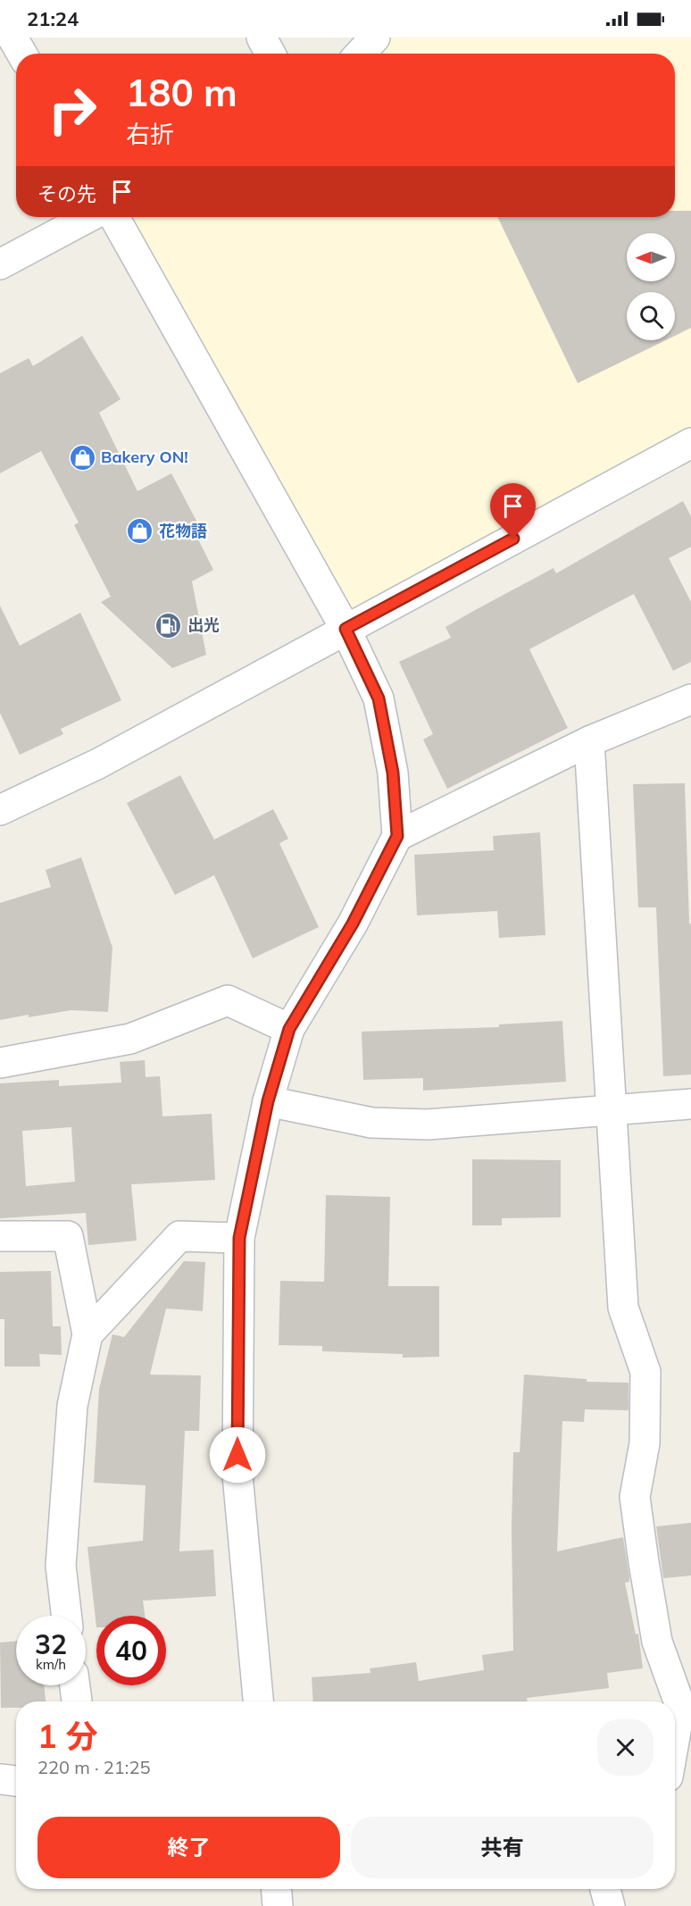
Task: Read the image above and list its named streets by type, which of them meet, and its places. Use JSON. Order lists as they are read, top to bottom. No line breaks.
{"places":{"shop":["Bakery ON!","花物語"],"fuel station":["出光"]},"north":"left","page":{"status":"21:24","turn":["180 m","右折"],"then":"その先","speed":"32 km/h","limit":"40","heading":["1 分","220 m · 21:25"],"buttons":["終了","共有"]}}
